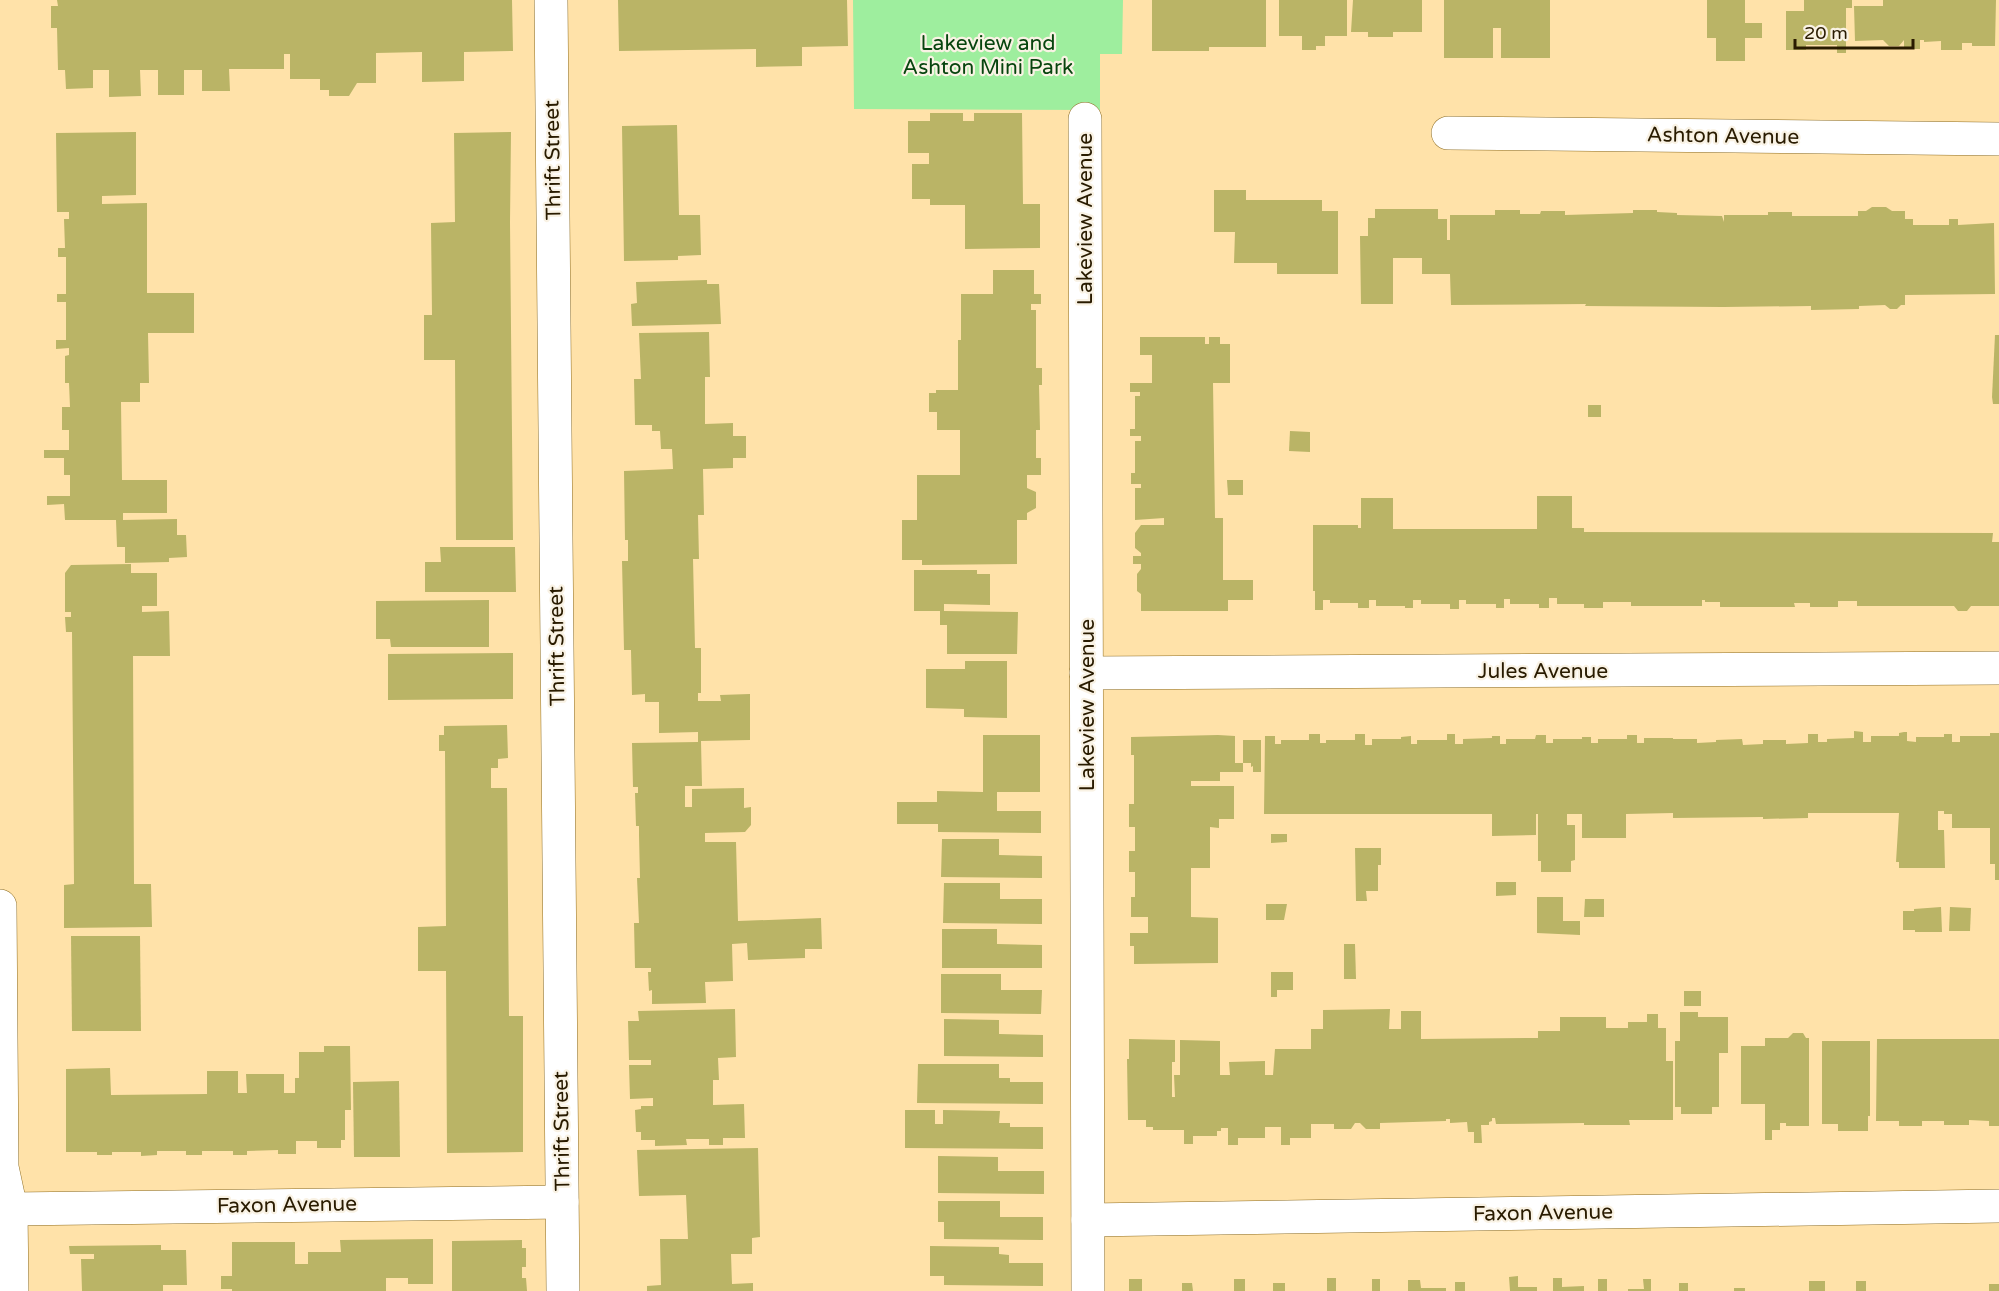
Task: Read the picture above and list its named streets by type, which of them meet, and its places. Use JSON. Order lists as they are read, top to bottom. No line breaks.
{"streets":{"street":["Ashton Avenue","Thrift Street","Lakeview Avenue","Jules Avenue","Faxon Avenue"]},"crossings":[["Thrift Street","Faxon Avenue"],["Lakeview Avenue","Jules Avenue"],["Lakeview Avenue","Faxon Avenue"]],"parks":["Lakeview and Ashton Mini Park"],"scale_bar":"20 m"}
